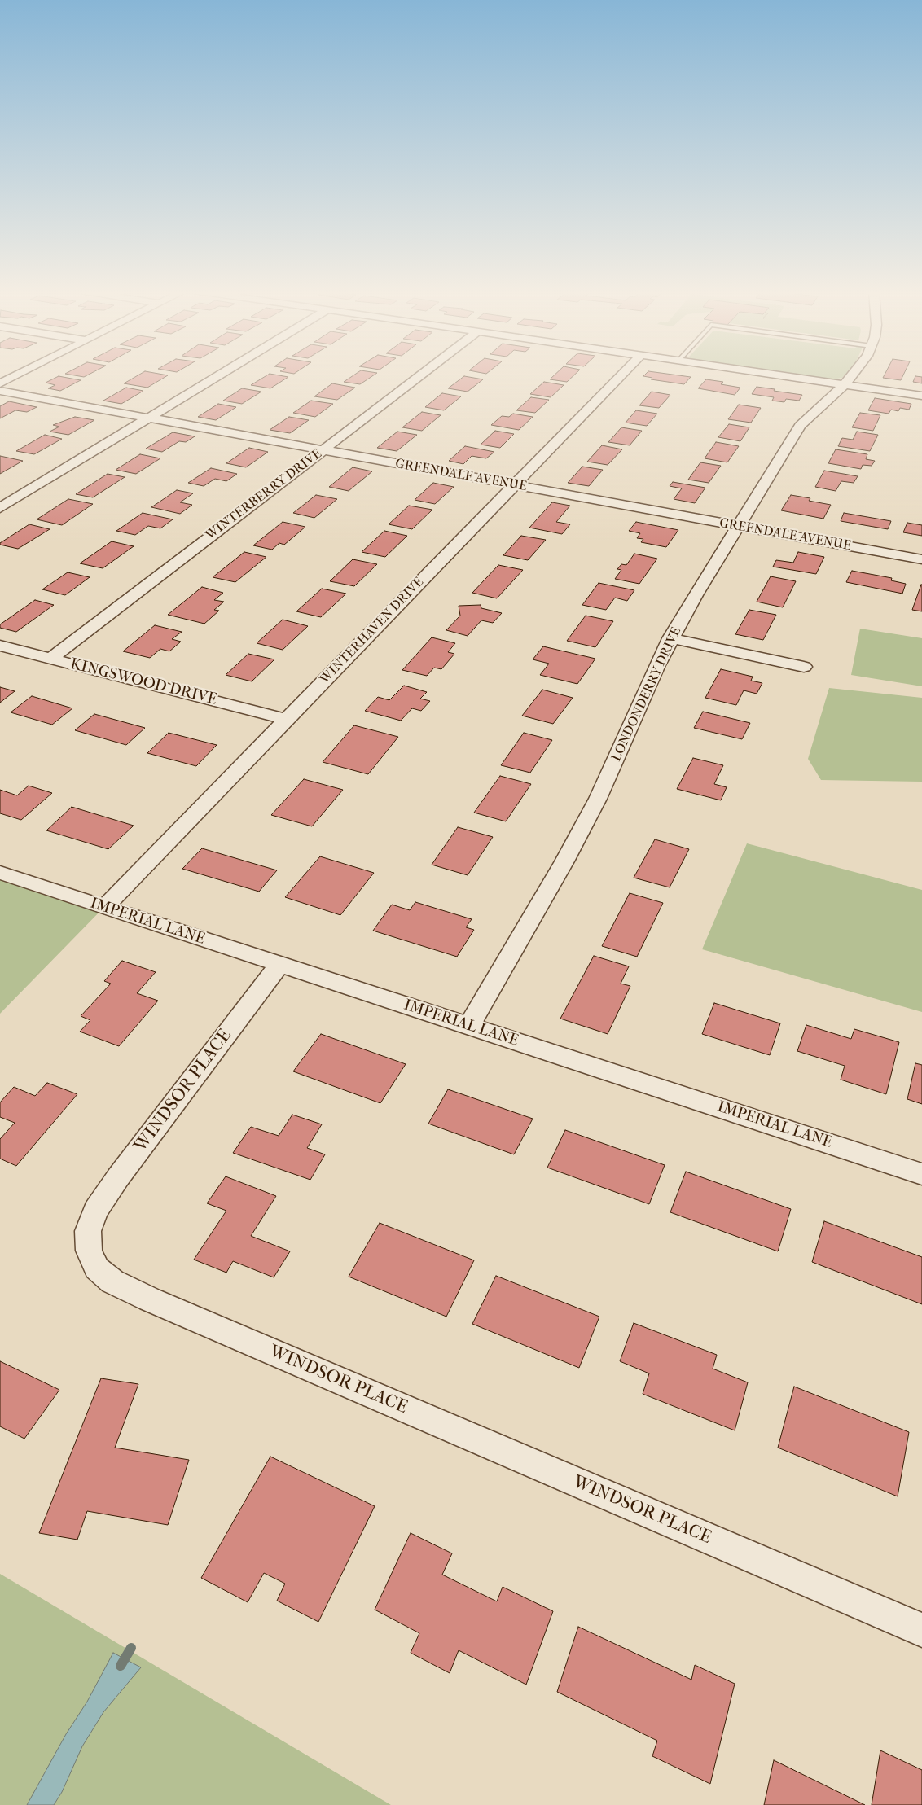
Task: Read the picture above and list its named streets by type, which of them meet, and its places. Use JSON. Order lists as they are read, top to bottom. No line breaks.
{"streets":{"street":["GREENDALE AVENUE","WINTERBERRY DRIVE","WINTERHAVEN DRIVE","KINGSWOOD DRIVE","LONDONDERRY DRIVE","IMPERIAL LANE","WINDSOR PLACE"]},"crossings":[["GREENDALE AVENUE","WINTERBERRY DRIVE"],["GREENDALE AVENUE","WINTERHAVEN DRIVE"],["GREENDALE AVENUE","LONDONDERRY DRIVE"],["WINTERBERRY DRIVE","KINGSWOOD DRIVE"],["WINTERHAVEN DRIVE","KINGSWOOD DRIVE"],["WINTERHAVEN DRIVE","IMPERIAL LANE"],["LONDONDERRY DRIVE","IMPERIAL LANE"],["IMPERIAL LANE","WINDSOR PLACE"]]}
